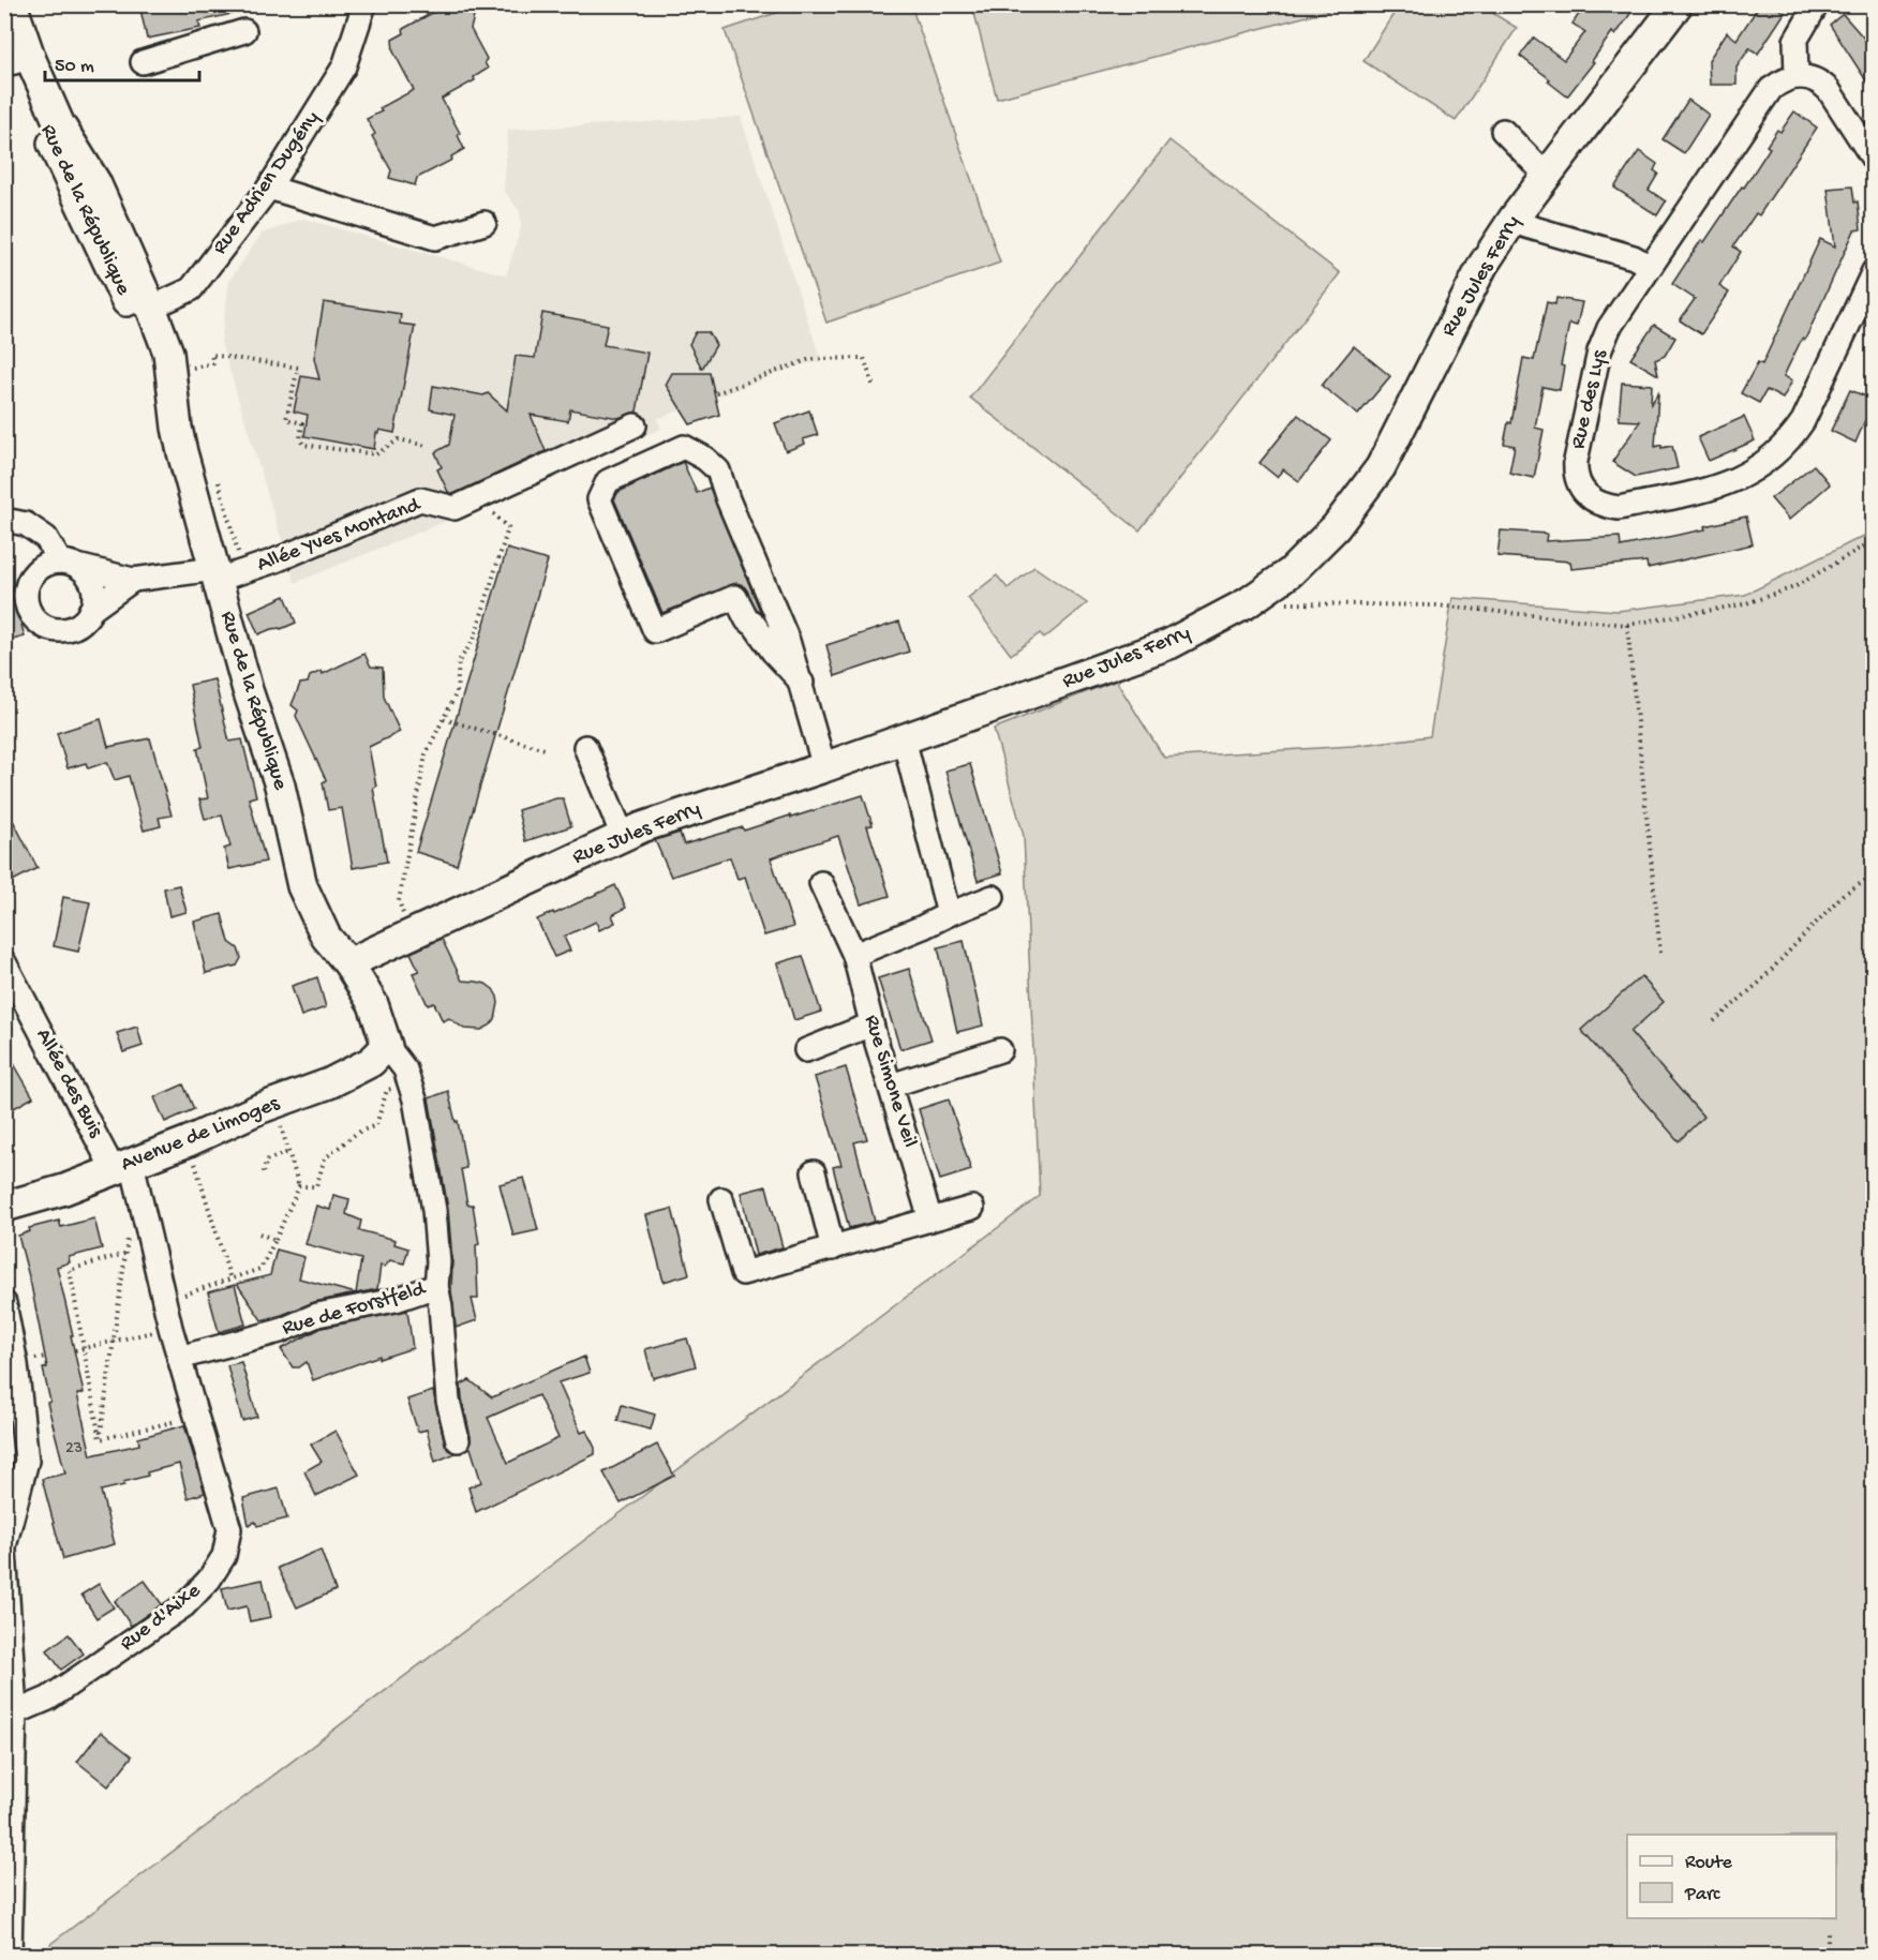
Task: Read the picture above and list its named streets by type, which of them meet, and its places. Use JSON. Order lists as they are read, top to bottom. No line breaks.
{"streets":{"main road":["Rue de la République","Rue Jules Ferry","Avenue de Limoges"],"street":["Rue Adrien Dugény","Rue des Lys","Allée Yves Montand","Rue Simone Veil","Allée des Buis","Rue de Forstfeld","Rue d'Aixe"]},"crossings":[["Rue Adrien Dugény","Rue de la République"],["Rue de la République","Rue Jules Ferry"],["Rue de la République","Allée Yves Montand"],["Rue de la République","Avenue de Limoges"],["Rue de la République","Rue de Forstfeld"],["Allée des Buis","Avenue de Limoges"],["Allée des Buis","Rue d'Aixe"],["Avenue de Limoges","Rue de Forstfeld"],["Avenue de Limoges","Rue d'Aixe"],["Rue de Forstfeld","Rue d'Aixe"]],"house_numbers":["23"],"legend":["Route","Parc"],"scale_bar":"50 m"}
